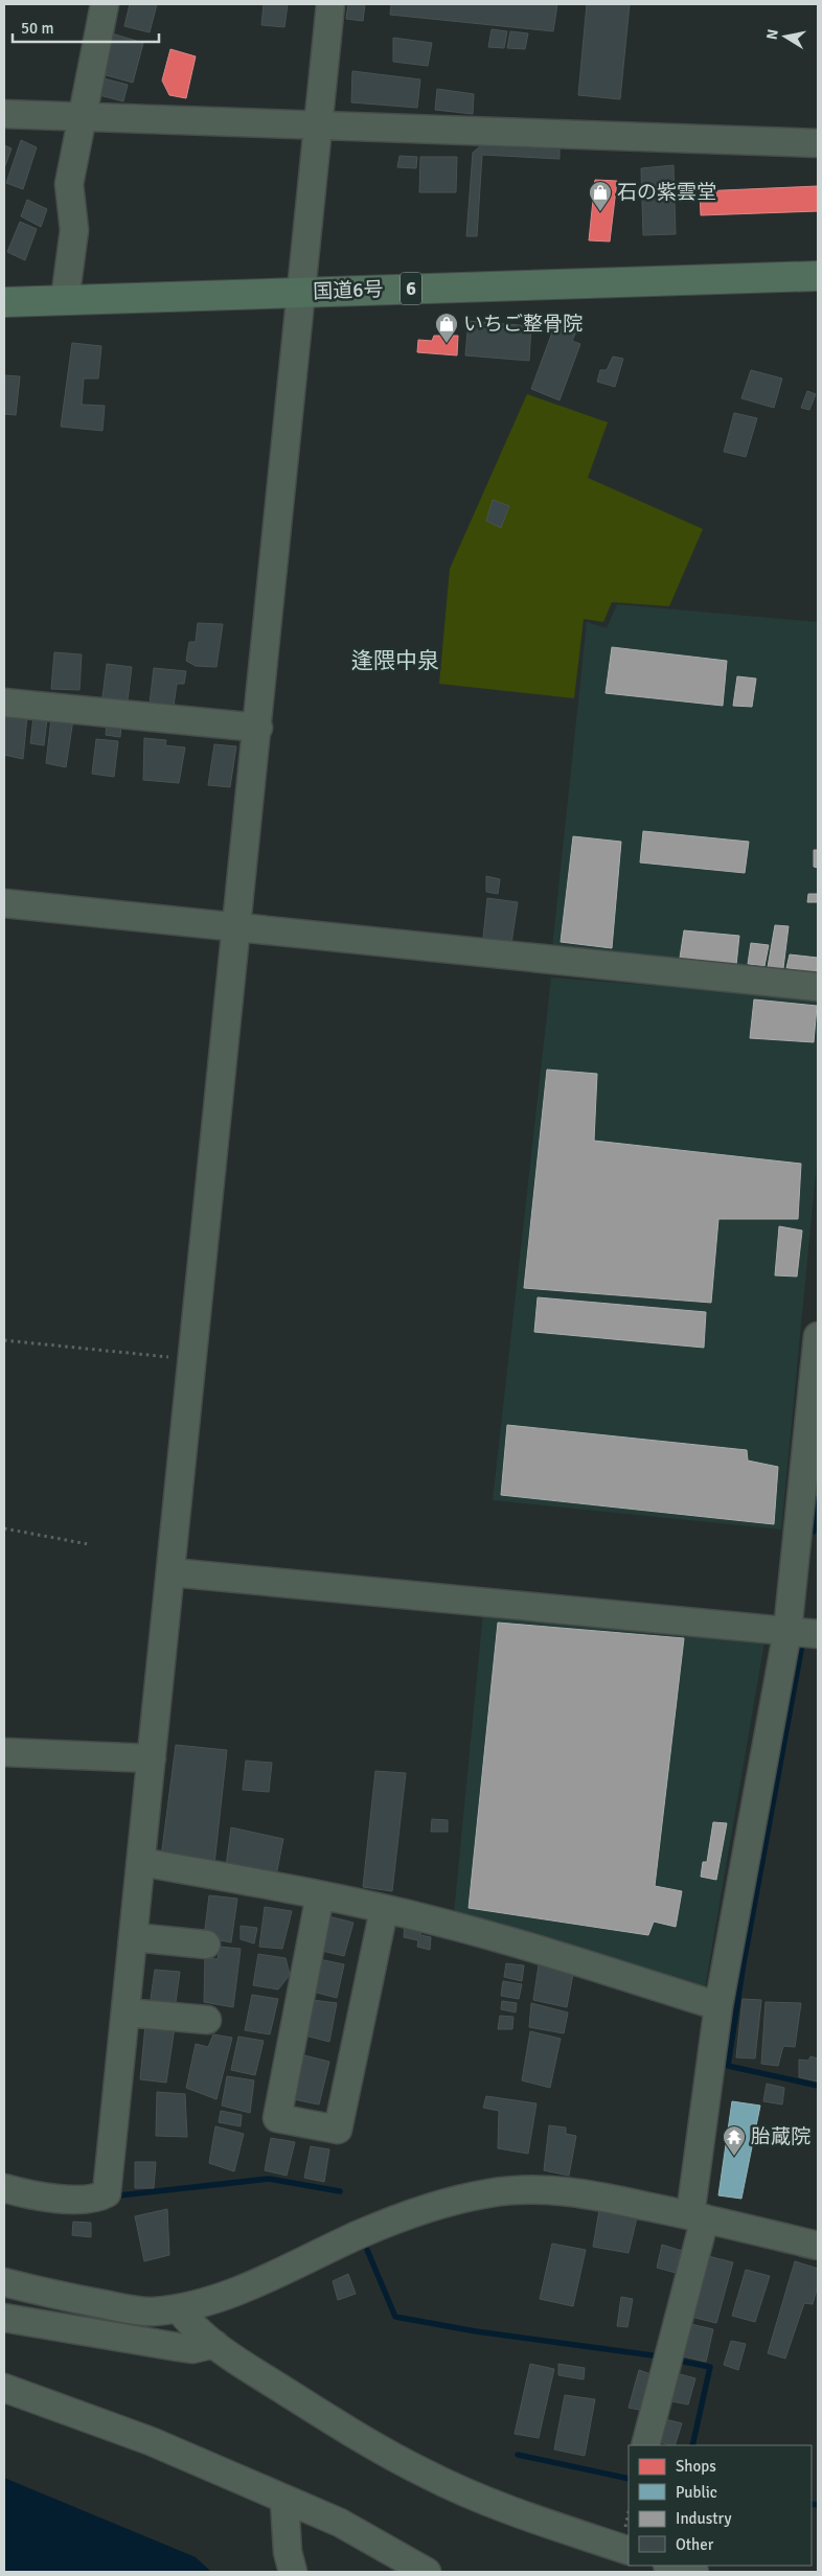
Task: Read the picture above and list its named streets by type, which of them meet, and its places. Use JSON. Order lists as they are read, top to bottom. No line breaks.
{"streets":{"highway":["6","国道6号"]},"districts":["逢隈中泉"],"places":{"shop":["石の紫雲堂","いちご整骨院"],"temple":["胎蔵院"]},"legend":["Shops","Public","Industry","Other"],"scale_bar":"50 m","north":"left"}
